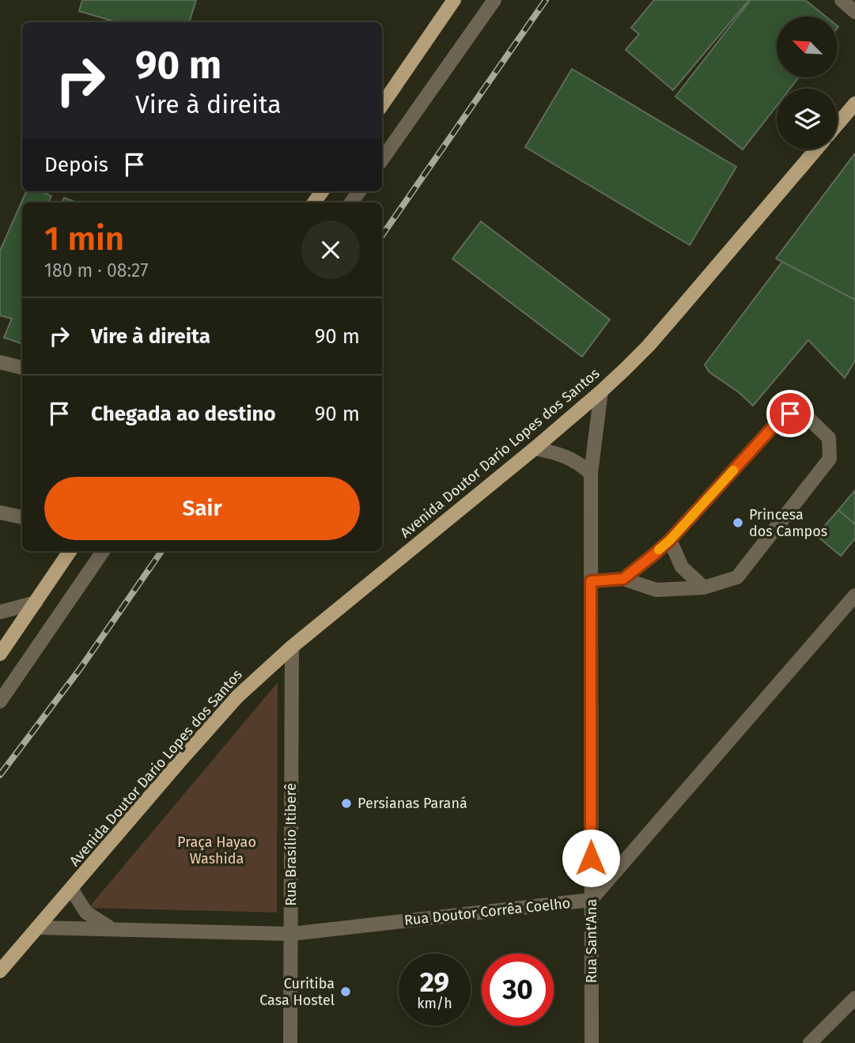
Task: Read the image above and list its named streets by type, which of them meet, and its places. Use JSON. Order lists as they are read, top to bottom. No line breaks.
{"streets":{"main road":["Avenida Doutor Dario Lopes dos Santos"],"street":["Rua Brasílio Itiberê","Rua Doutor Corrêa Coelho","Rua Sant'Ana"]},"crossings":[["Avenida Doutor Dario Lopes dos Santos","Rua Brasílio Itiberê"],["Avenida Doutor Dario Lopes dos Santos","Rua Doutor Corrêa Coelho"],["Avenida Doutor Dario Lopes dos Santos","Rua Sant'Ana"],["Rua Brasílio Itiberê","Rua Doutor Corrêa Coelho"],["Rua Doutor Corrêa Coelho","Rua Sant'Ana"]],"parks":["Praça Hayao Washida"],"places":["Princesa dos Campos","Persianas Paraná","Curitiba Casa Hostel"],"north":"top left","page":{"turn":["90 m","Vire à direita"],"then":"Depois","heading":["1 min","180 m · 08:27"],"list":[{"name":"Vire à direita","value":"90 m"},{"name":"Chegada ao destino","value":"90 m"}],"buttons":"Sair","speed":"29 km/h","limit":"30"}}
